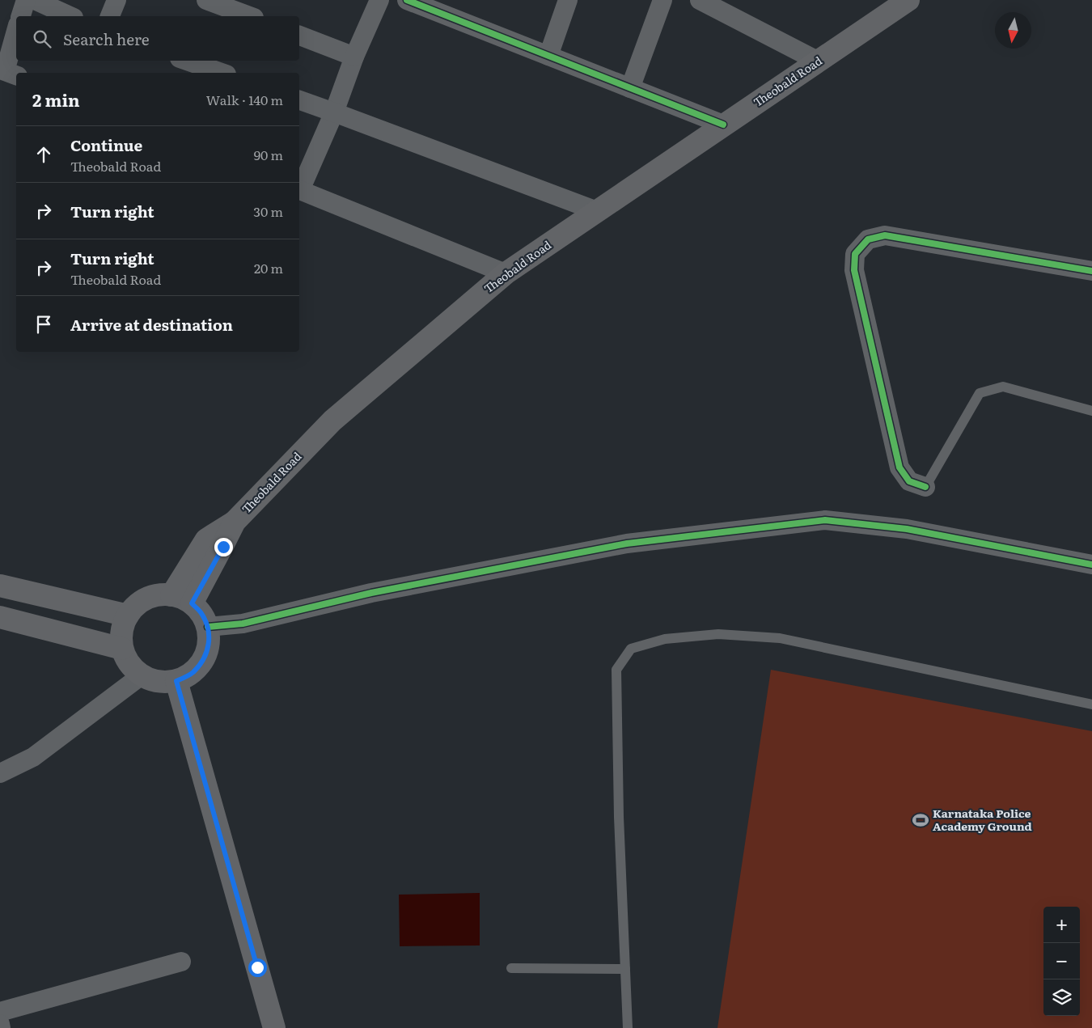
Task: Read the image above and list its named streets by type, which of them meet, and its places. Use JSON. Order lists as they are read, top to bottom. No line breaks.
{"streets":{"main road":["Theobald Road"]},"places":{"sports":["Karnataka Police Academy Ground"]},"north":"bottom","page":{"search":"Search here","heading":["2 min","Walk · 140 m"],"list":[["Continue","Theobald Road","90 m"],["Turn right","30 m"],["Turn right","Theobald Road","20 m"],"Arrive at destination"],"map_buttons":["+","−"]}}
